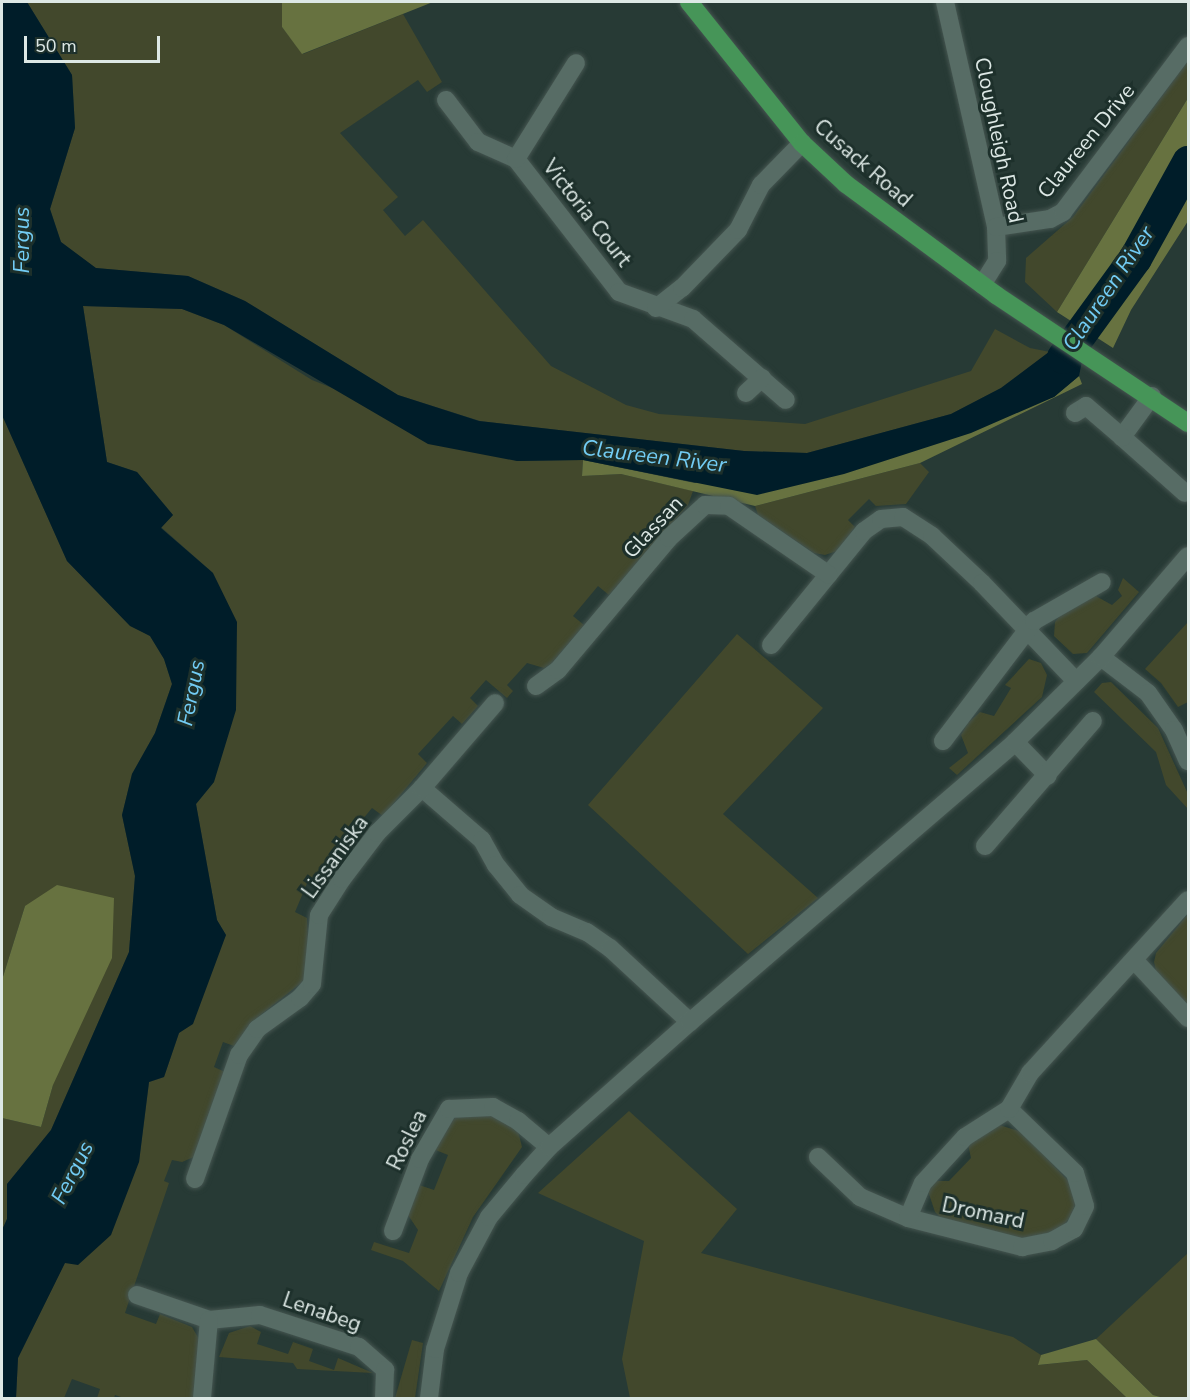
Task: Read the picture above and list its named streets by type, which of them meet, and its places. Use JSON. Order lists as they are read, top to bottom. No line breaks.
{"streets":{"main road":["Cusack Road"],"street":["Cloughleigh Road","Claureen Drive","Victoria Court","Glassan","Lissaniska","Roslea","Dromard","Lenabeg"]},"crossings":[["Cloughleigh Road","Claureen Drive"],["Cloughleigh Road","Cusack Road"]],"water":["Fergus","Claureen River"],"scale_bar":"50 m"}
